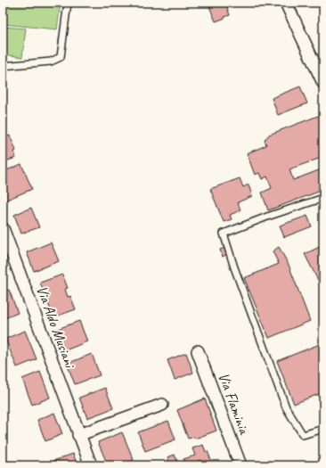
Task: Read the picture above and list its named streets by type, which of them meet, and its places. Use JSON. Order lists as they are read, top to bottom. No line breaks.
{"streets":{"street":["Via Aldo Musiani","Via Flaminia"]}}
